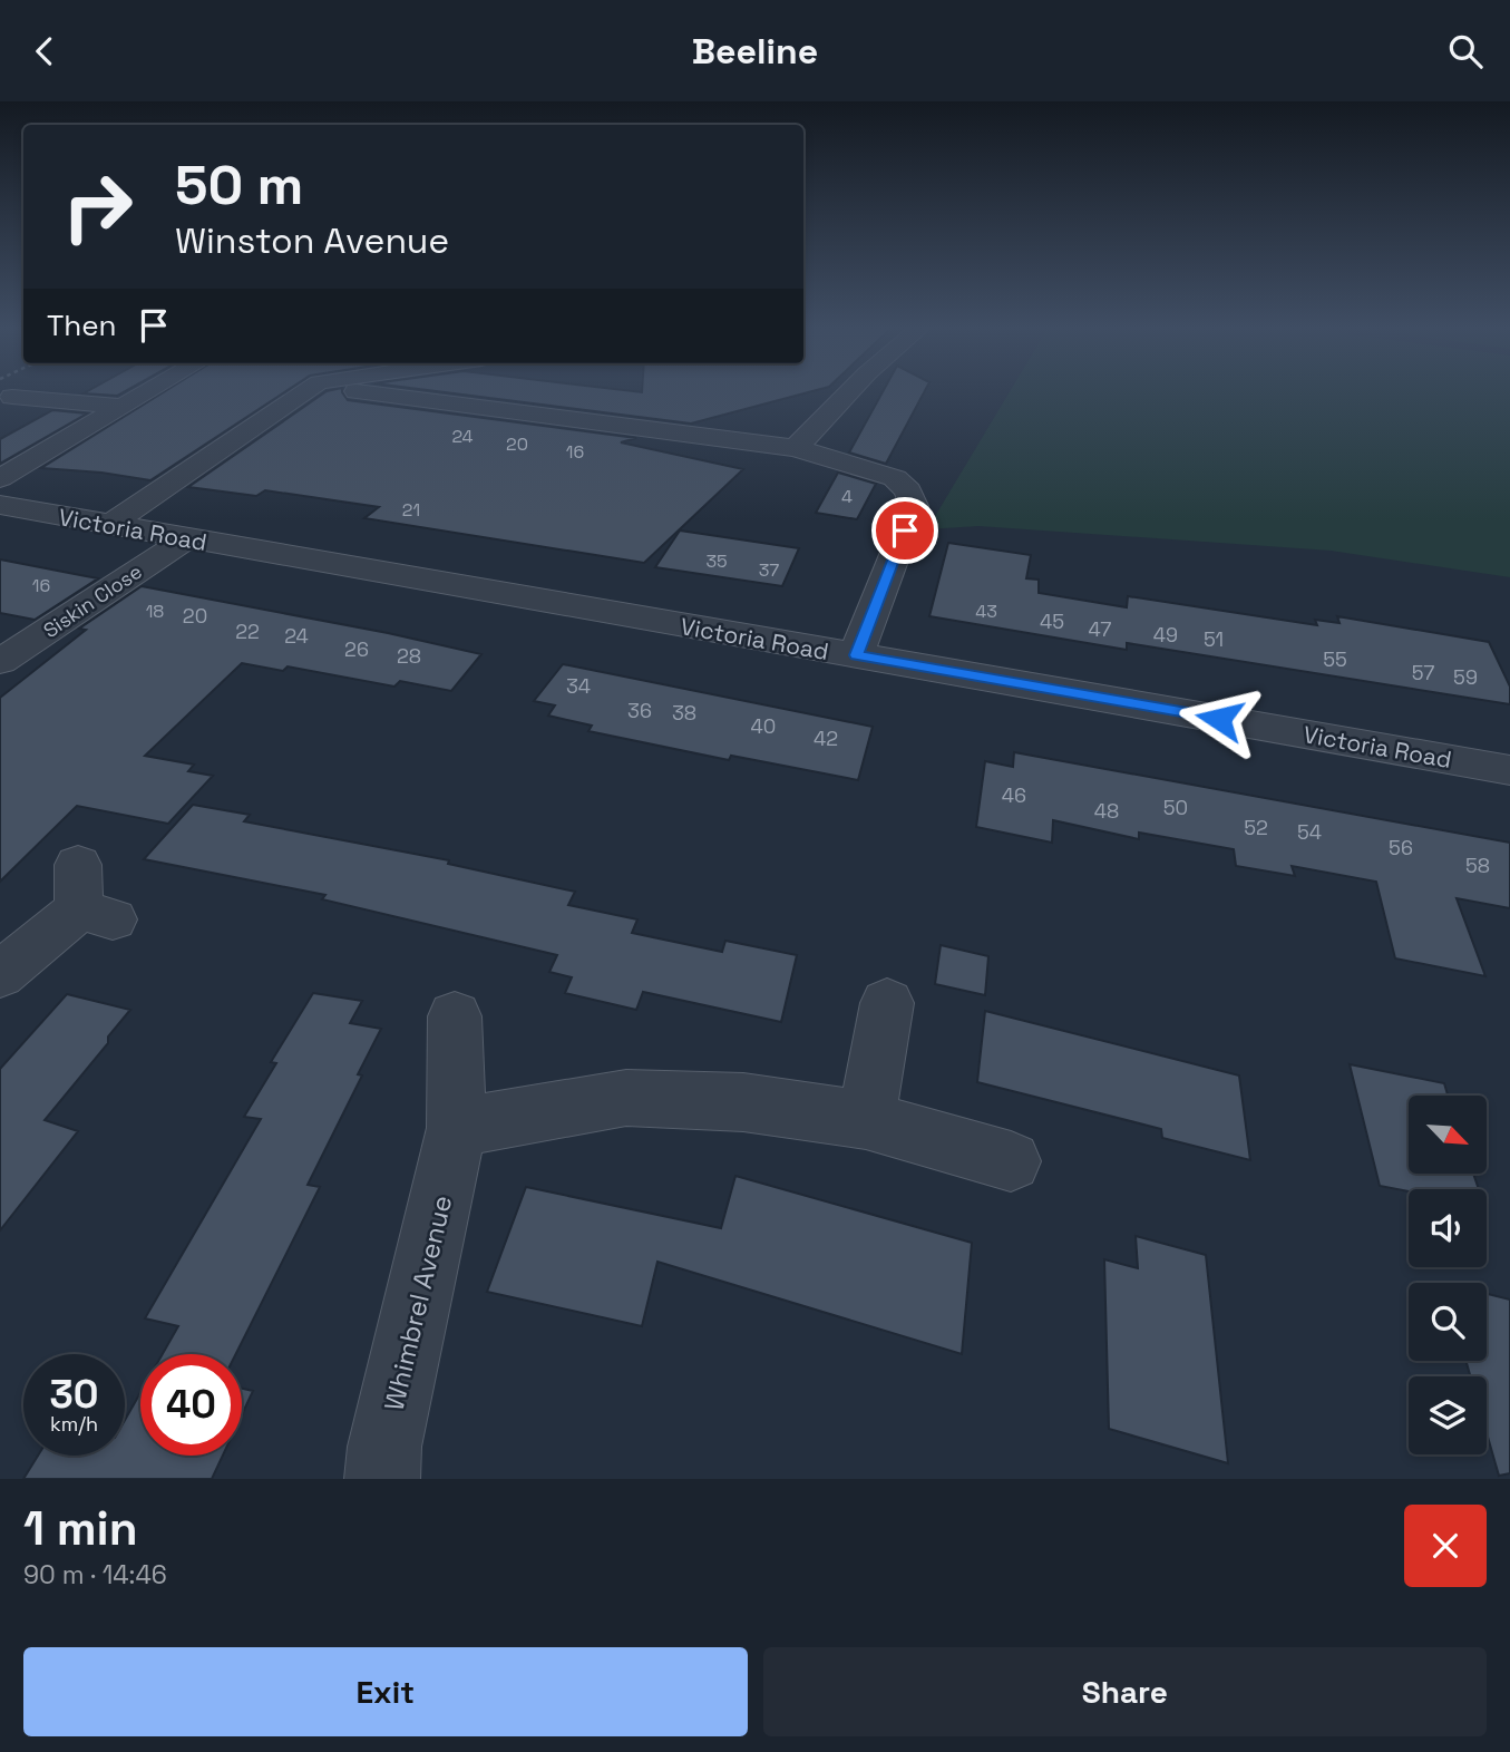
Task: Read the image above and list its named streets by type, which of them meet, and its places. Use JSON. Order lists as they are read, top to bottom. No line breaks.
{"streets":{"street":["Victoria Road","Siskin Close","Whimbrel Avenue"]},"crossings":[["Victoria Road","Siskin Close"]],"house_numbers":["24","20","16","4","21","35","37","16","18","43","20","45","47","22","49","24","51","26","28","55","57","59","34","36","38","40","42","46","50","48","52","54","56","58"],"north":"bottom right","page":{"header":"Beeline","turn":["50 m","Winston Avenue"],"then":"Then","speed":"30 km/h","limit":"40","heading":["1 min","90 m · 14:46"],"buttons":["Exit","Share"]}}
